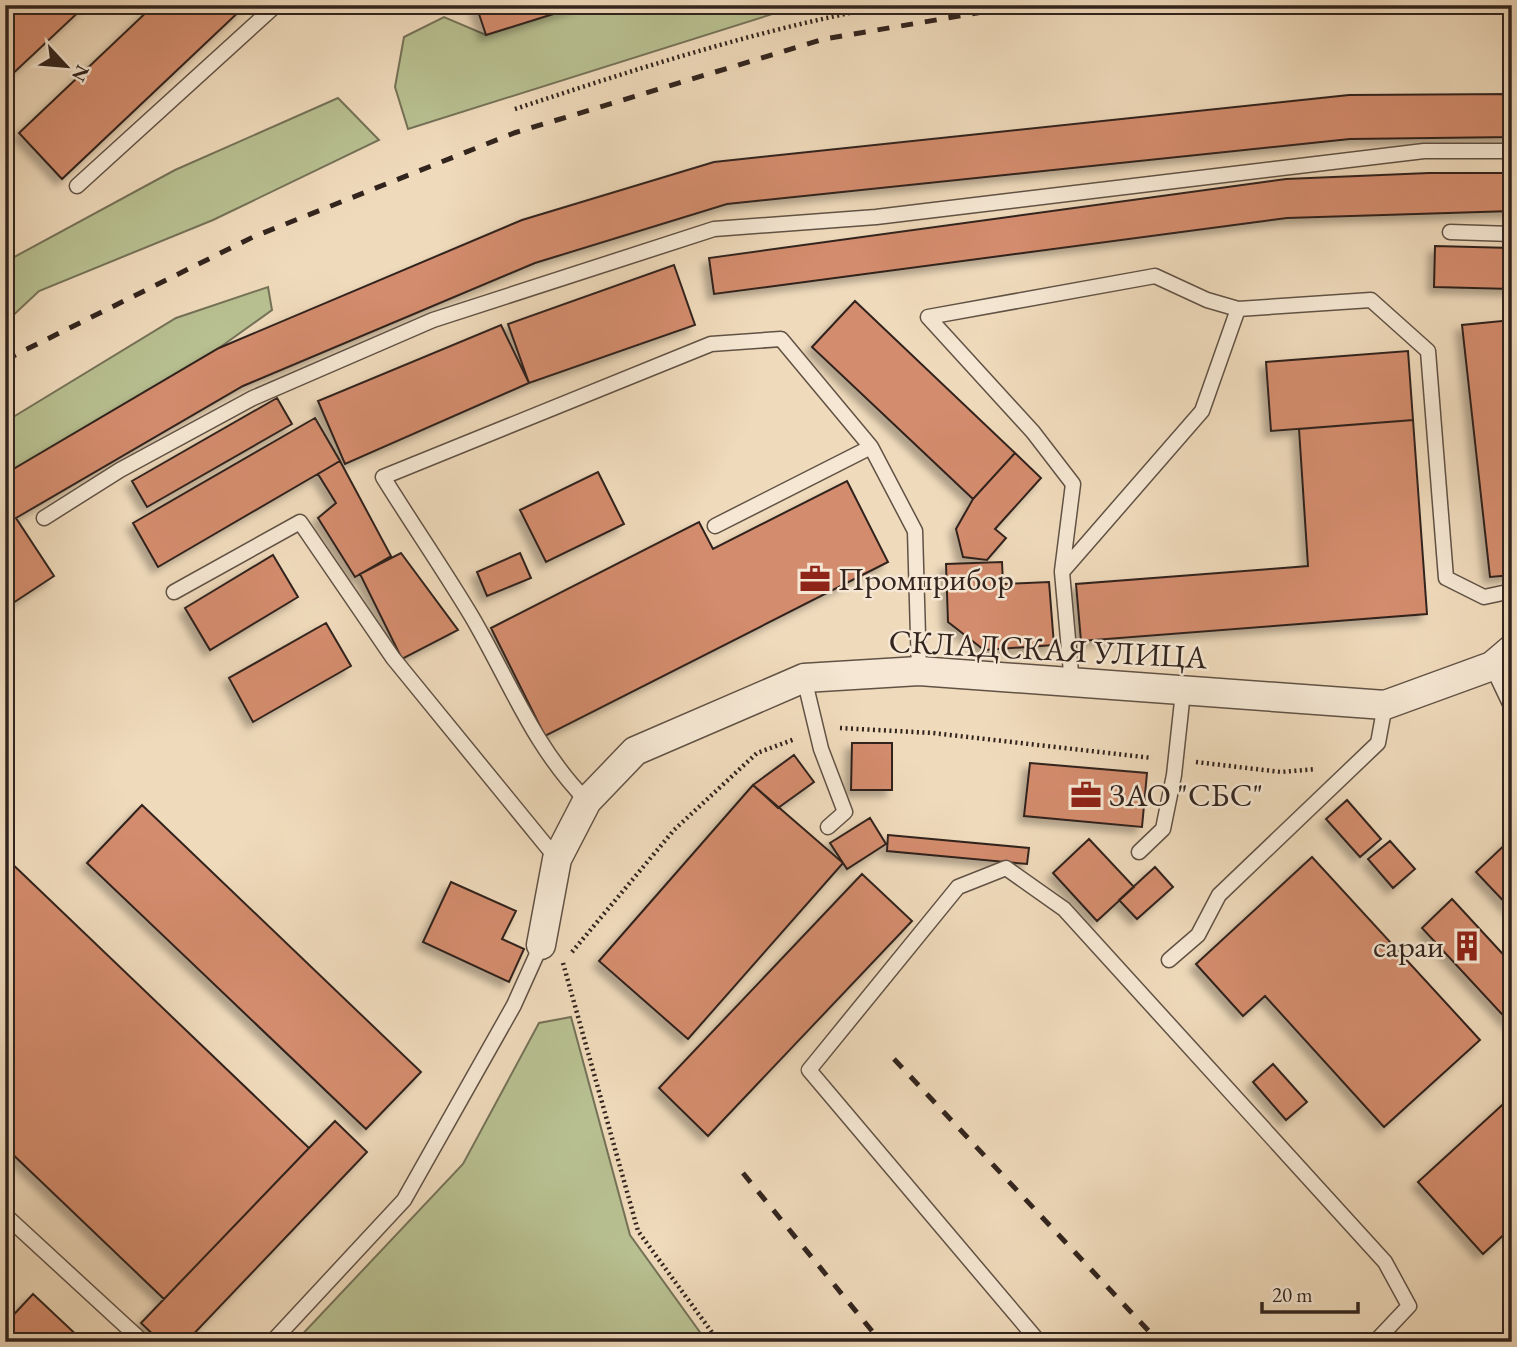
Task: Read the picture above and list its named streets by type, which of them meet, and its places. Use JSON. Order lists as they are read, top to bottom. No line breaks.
{"streets":{"street":["СКЛАДСКАЯ УЛИЦА"]},"places":{"office":["Промприбор","ЗАО \"СБС\""],"building":["сараи"]},"scale_bar":"20 m","north":"bottom right"}
